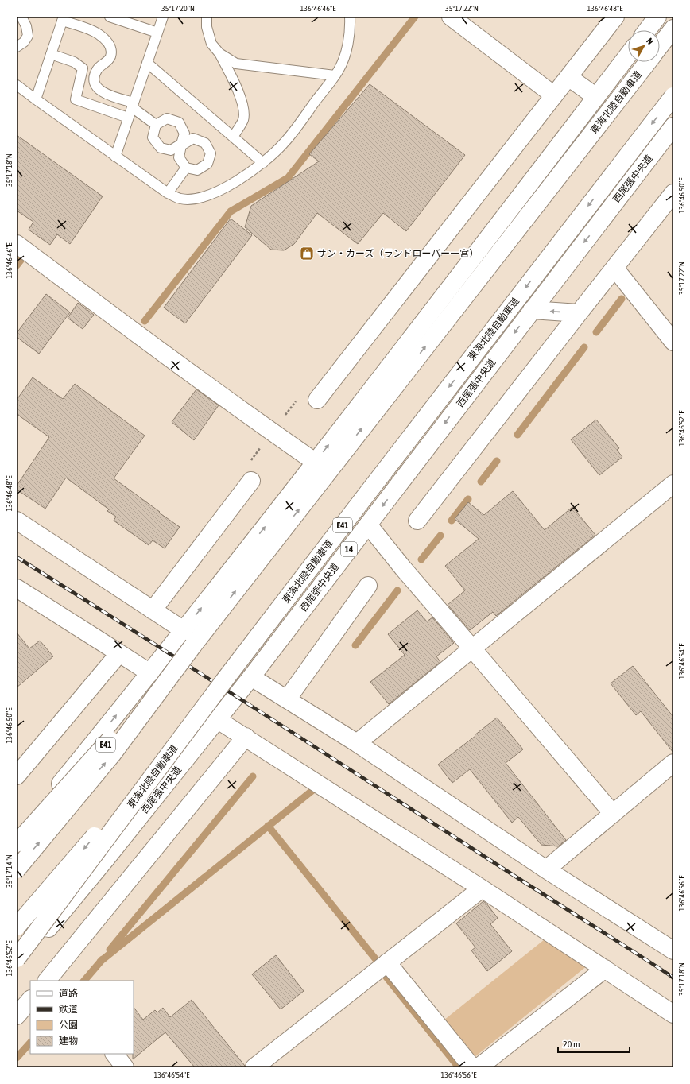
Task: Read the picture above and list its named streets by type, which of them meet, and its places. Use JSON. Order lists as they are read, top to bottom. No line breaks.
{"streets":{"main road":["東海北陸自動車道","西尾張中央道","E41","14"]},"crossings":[["東海北陸自動車道","E41"]],"places":{"shop":["サン・カーズ（ランドローバー一宮）"]},"legend":["道路","鉄道","公園","建物"],"scale_bar":"20 m","north":"top right","coordinates":["35°17'20\"N","136°46'46\"E","35°17'22\"N","136°46'48\"E","35°17'18\"N","136°46'50\"E","136°46'52\"E","136°46'54\"E","35°17'14\"N","136°46'56\"E"]}
